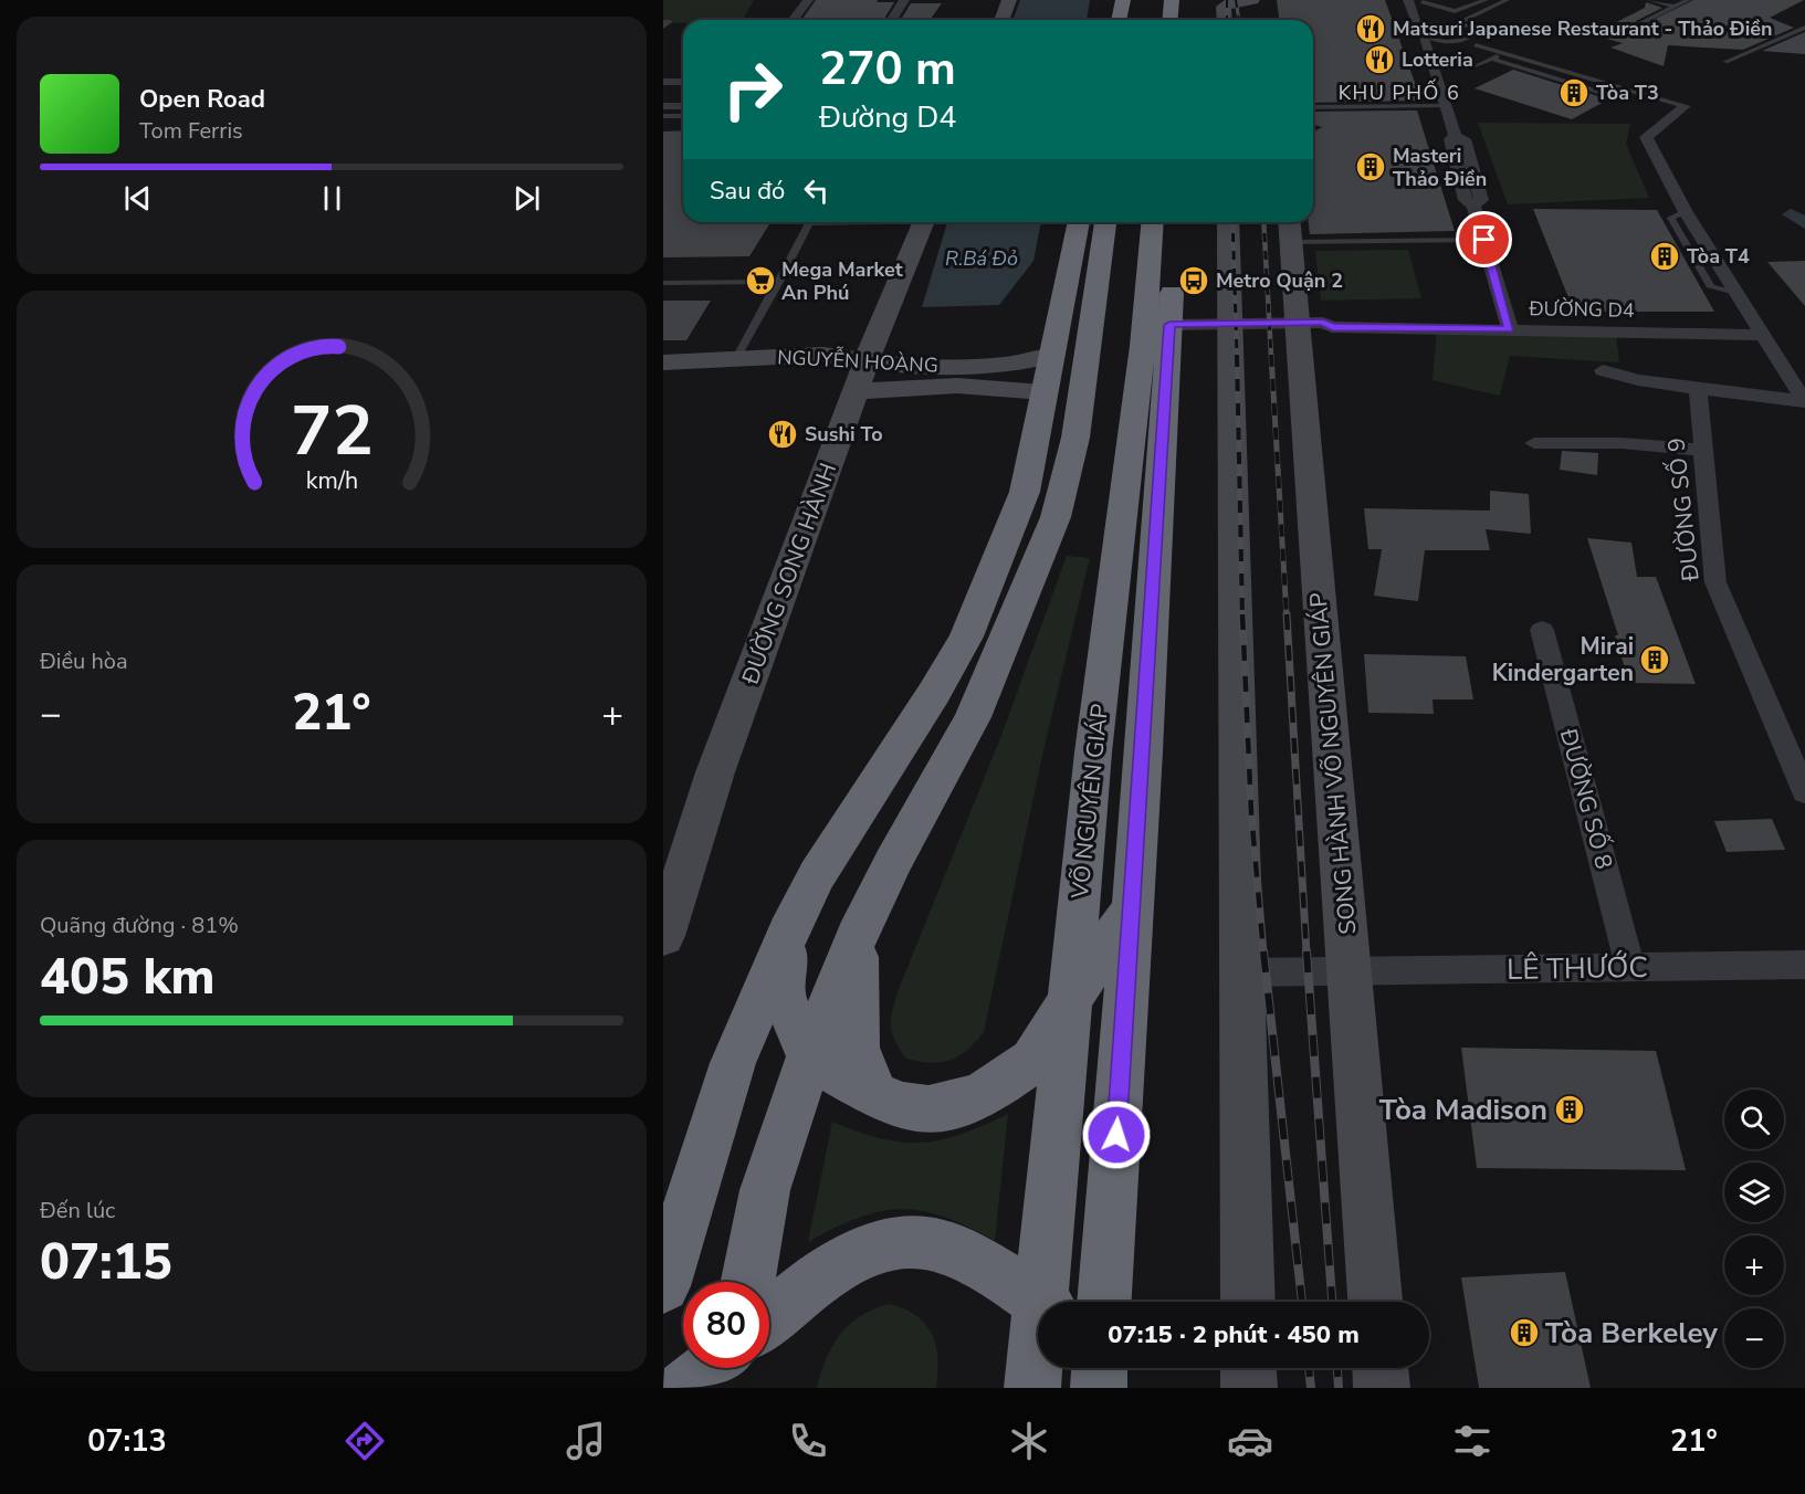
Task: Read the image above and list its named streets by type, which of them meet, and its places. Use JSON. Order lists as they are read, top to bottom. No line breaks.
{"streets":{"highway":["VÕ NGUYÊN GIÁP"],"main road":["NGUYỄN HOÀNG","ĐƯỜNG SONG HÀNH","SONG HÀNH VÕ NGUYÊN GIÁP"],"street":["ĐƯỜNG D4","ĐƯỜNG SỐ 9","ĐƯỜNG SỐ 8","LÊ THƯỚC"]},"crossings":[["ĐƯỜNG D4","SONG HÀNH VÕ NGUYÊN GIÁP"],["ĐƯỜNG D4","VÕ NGUYÊN GIÁP"],["NGUYỄN HOÀNG","ĐƯỜNG SONG HÀNH"],["SONG HÀNH VÕ NGUYÊN GIÁP","LÊ THƯỚC"],["ĐƯỜNG SỐ 8","LÊ THƯỚC"]],"districts":["KHU PHỐ 6"],"water":["R.Bá Đỏ"],"places":{"restaurant":["Matsuri Japanese Restaurant - Thảo Điền","Lotteria","Sushi To"],"building":["Tòa T3","Masteri Thảo Điền","Tòa T4","Mirai Kindergarten","Tòa Madison","Tòa Berkeley"],"supermarket":["Mega Market An Phú"],"bus stop":["Metro Quận 2"]},"page":{"turn":["270 m","Đường D4"],"song":["Open Road","Tom Ferris"],"then":"Sau đó","tile":["Điều hòa",["Quãng đường · 81%","405 km"],["Đến lúc","07:15"]],"heat":["−","21°","+"],"map_buttons":["+","−"],"limit":"80","trip":"07:15 · 2 phút · 450 m","tabs":["07:13","21°"],"gauge":["72","km/h"]}}
